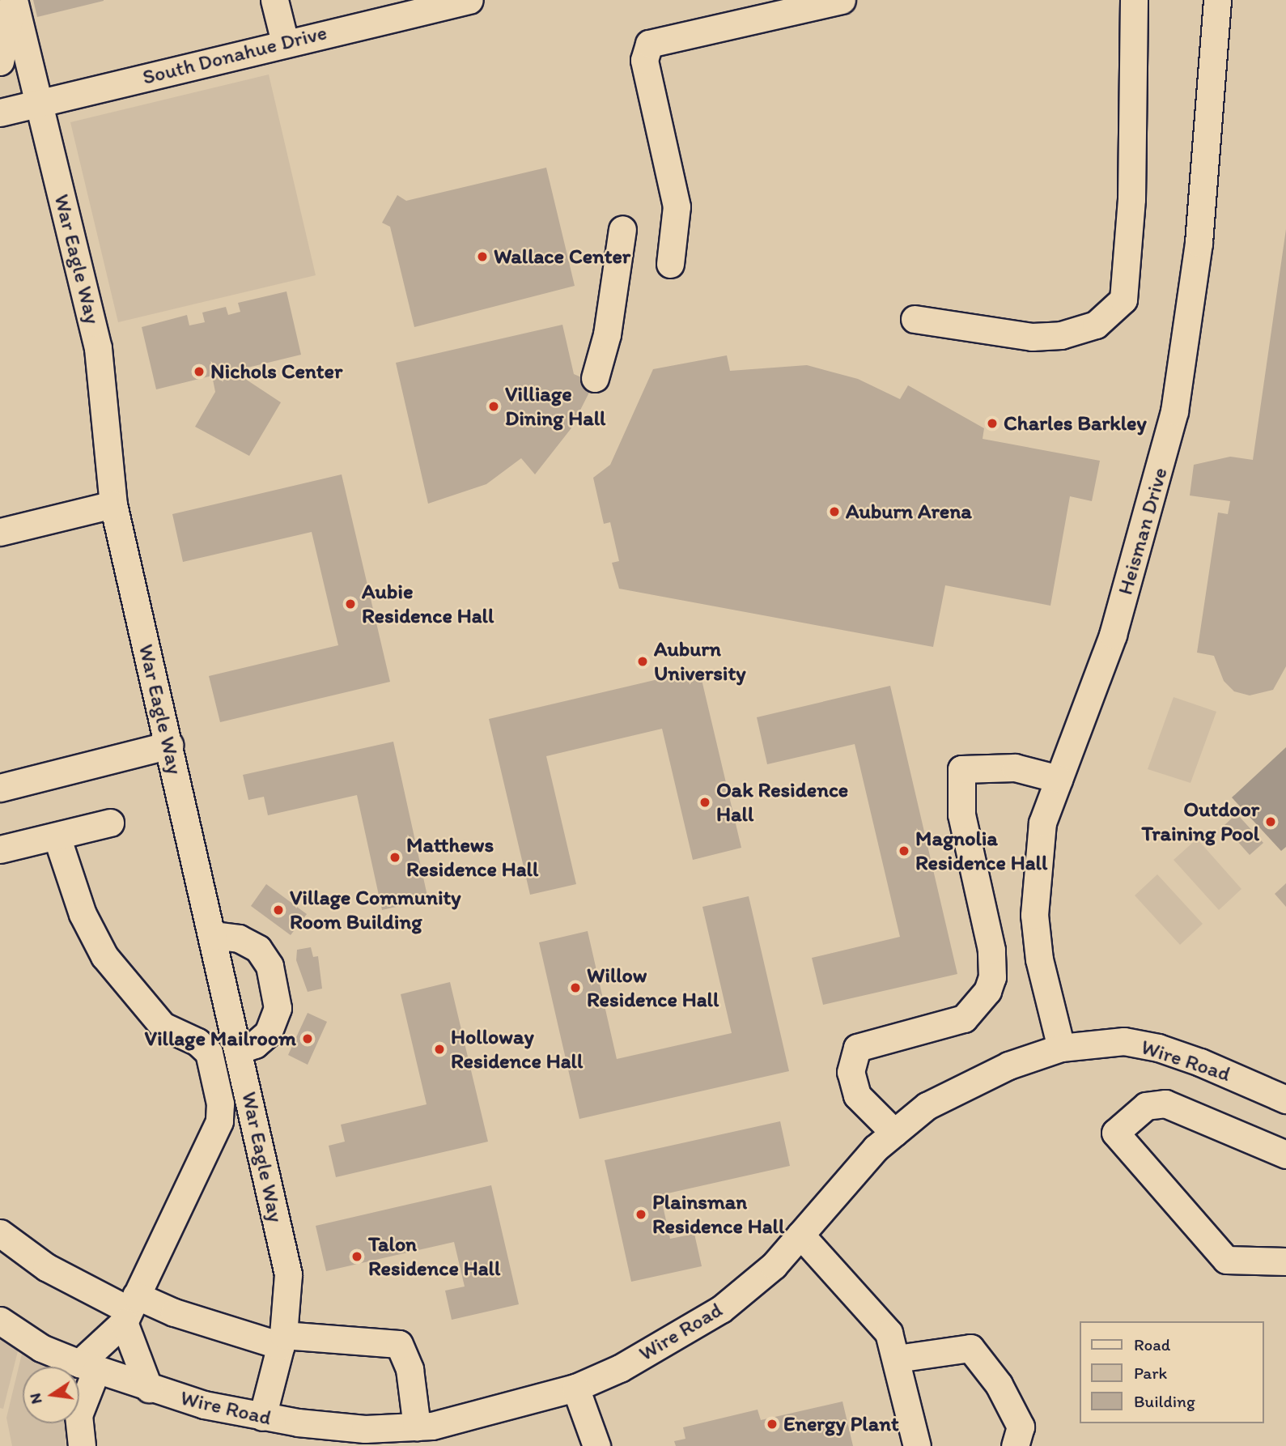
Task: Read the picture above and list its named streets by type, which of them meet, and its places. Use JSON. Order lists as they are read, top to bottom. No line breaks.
{"streets":{"street":["South Donahue Drive","War Eagle Way","Heisman Drive","Wire Road"]},"crossings":[["South Donahue Drive","War Eagle Way"],["War Eagle Way","Wire Road"],["Heisman Drive","Wire Road"]],"places":["Wallace Center","Nichols Center","Villiage Dining Hall","Charles Barkley","Auburn Arena","Aubie Residence Hall","Auburn University","Oak Residence Hall","Outdoor Training Pool","Magnolia Residence Hall","Matthews Residence Hall","Village Community Room Building","Willow Residence Hall","Village Mailroom","Holloway Residence Hall","Plainsman Residence Hall","Talon Residence Hall","Energy Plant"],"legend":["Road","Park","Building"],"north":"left"}
